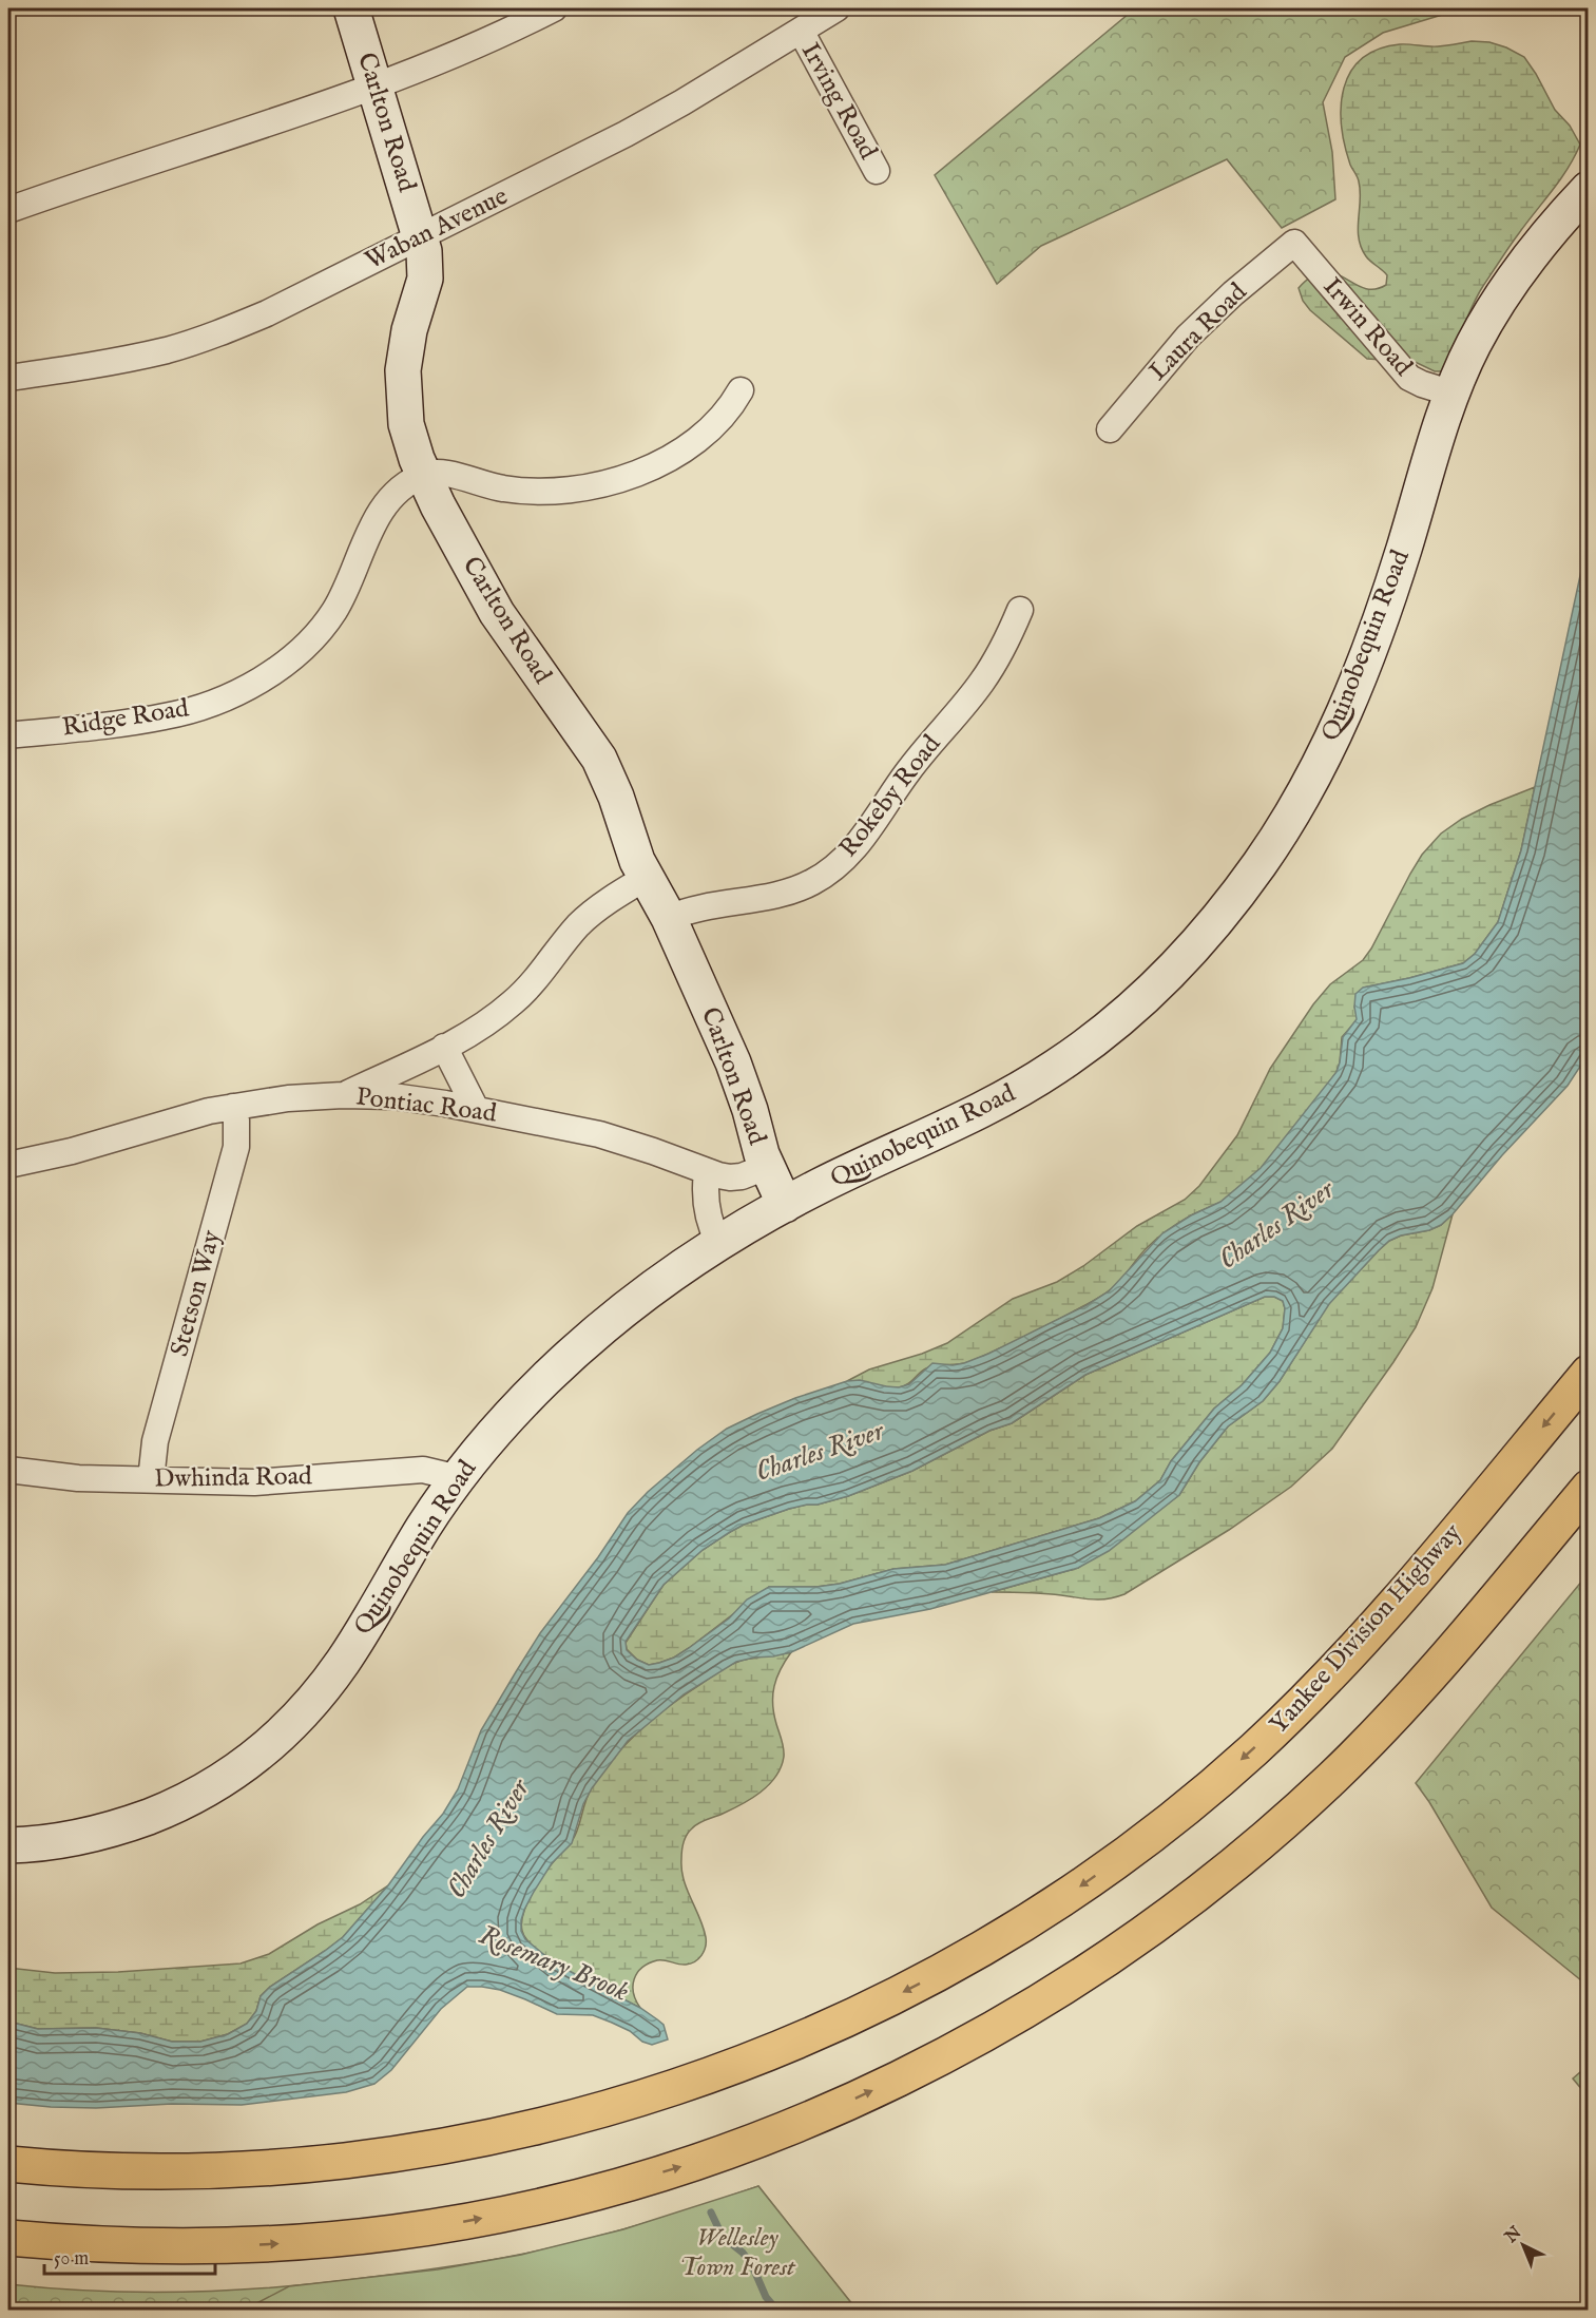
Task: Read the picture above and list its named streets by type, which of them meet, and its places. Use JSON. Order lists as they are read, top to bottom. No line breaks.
{"streets":{"highway":["Yankee Division Highway"],"main road":["Carlton Road","Quinobequin Road"],"street":["Irving Road","Waban Avenue","Irwin Road","Laura Road","Ridge Road","Rokeby Road","Pontiac Road","Stetson Way","Dwhinda Road"]},"crossings":[["Irving Road","Waban Avenue"],["Carlton Road","Waban Avenue"],["Carlton Road","Quinobequin Road"],["Carlton Road","Ridge Road"],["Carlton Road","Rokeby Road"],["Carlton Road","Pontiac Road"],["Irwin Road","Laura Road"],["Irwin Road","Quinobequin Road"],["Quinobequin Road","Dwhinda Road"],["Pontiac Road","Stetson Way"],["Stetson Way","Dwhinda Road"]],"water":["Charles River","Rosemary Brook"],"parks":["Wellesley Town Forest"],"scale_bar":"50 m","north":"top left"}
